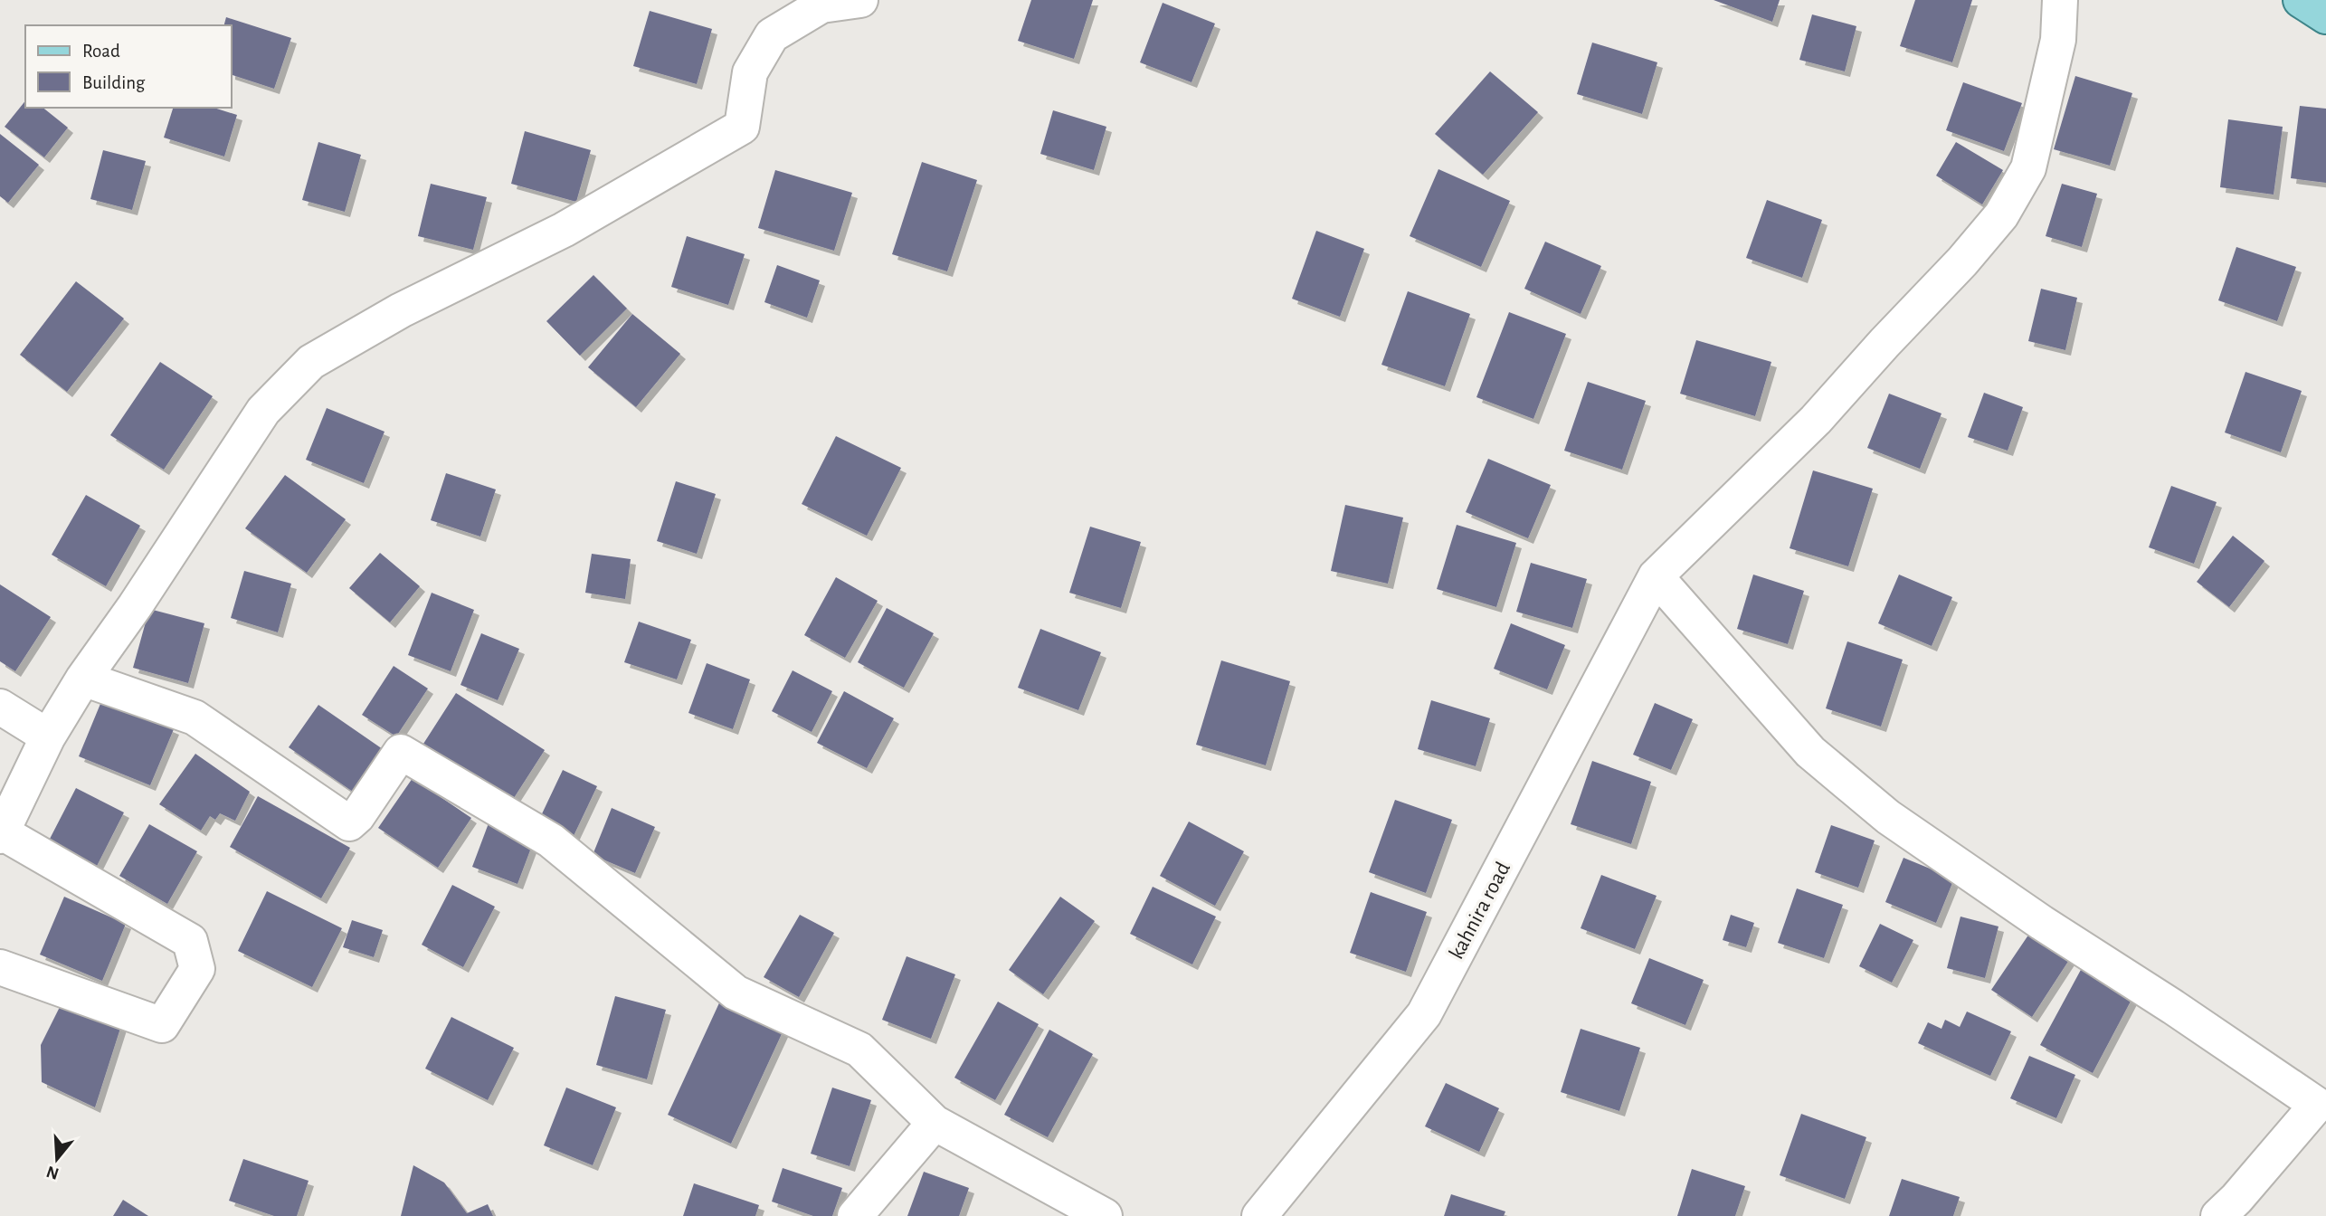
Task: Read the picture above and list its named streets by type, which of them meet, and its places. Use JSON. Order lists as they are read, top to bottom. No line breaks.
{"streets":{"street":["kahnira road"]},"legend":["Road","Building"],"north":"bottom"}
